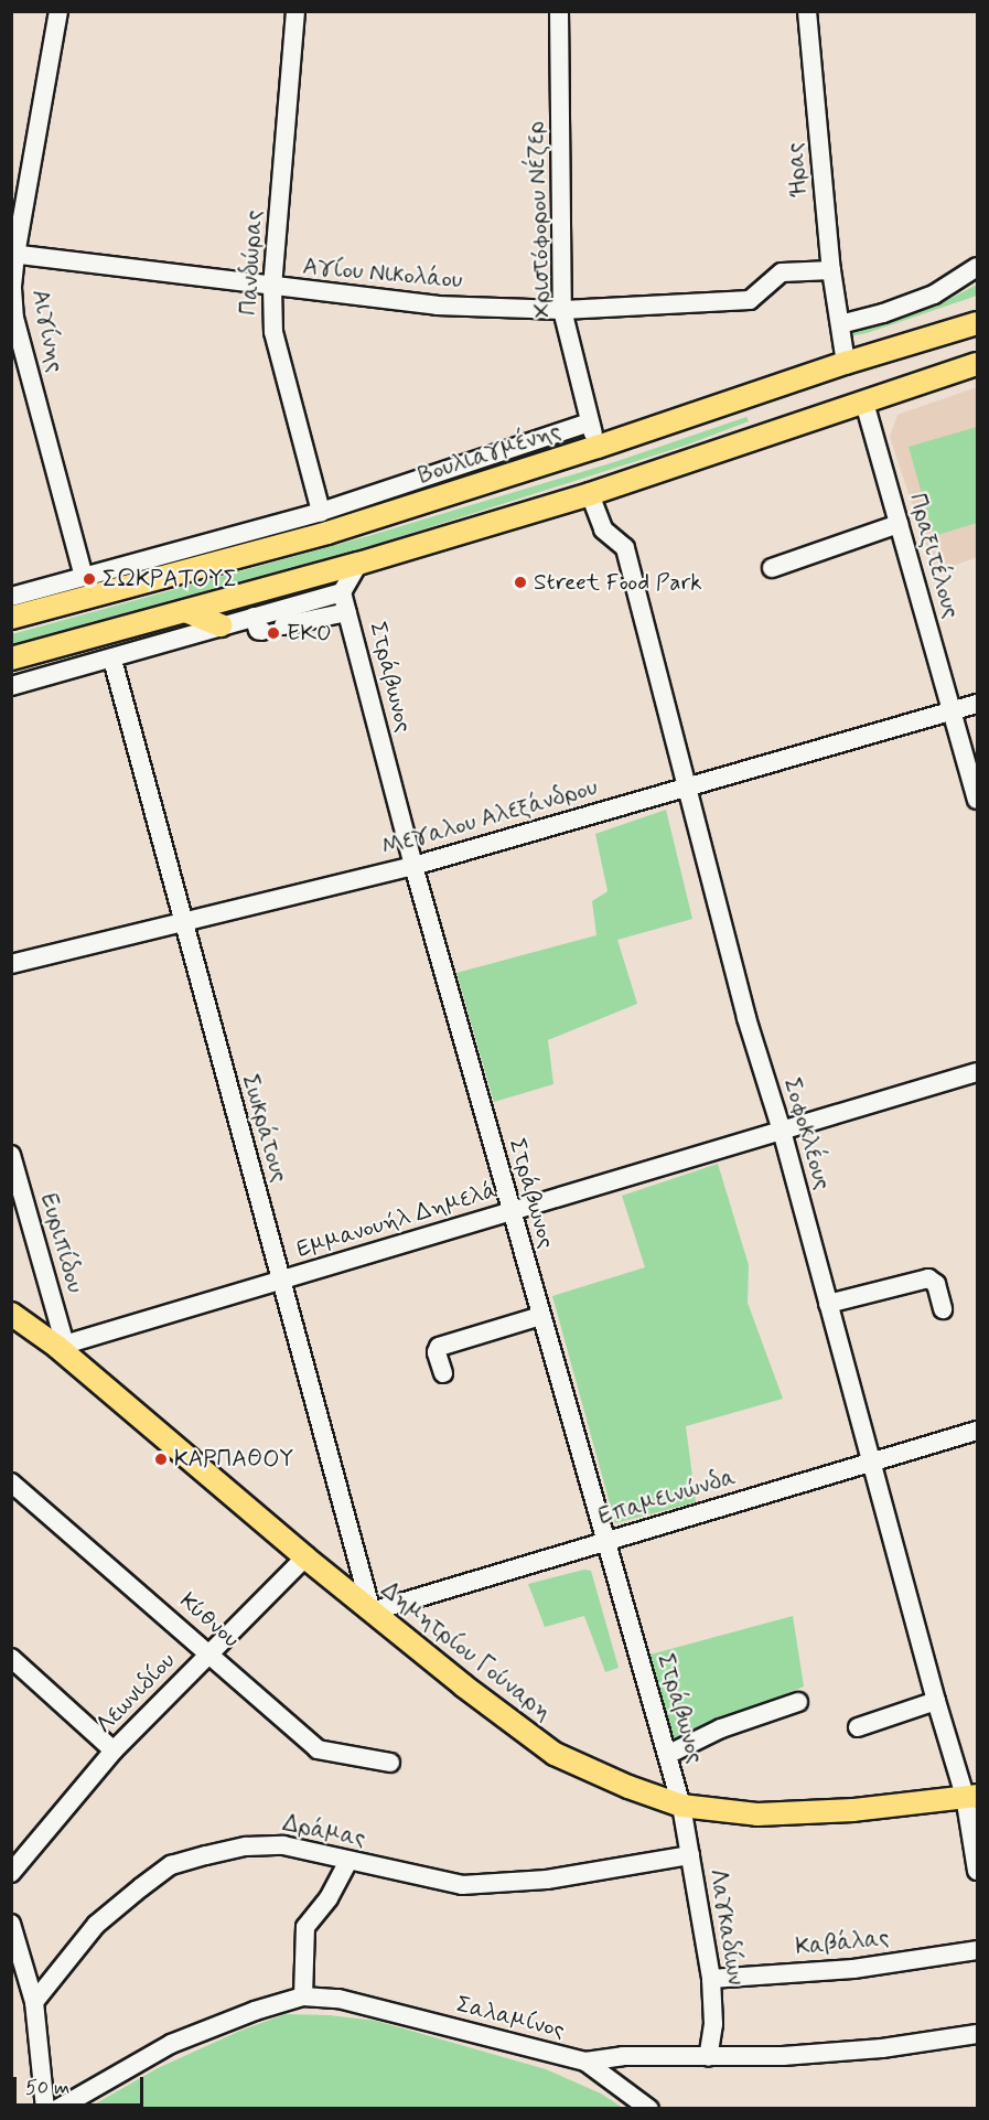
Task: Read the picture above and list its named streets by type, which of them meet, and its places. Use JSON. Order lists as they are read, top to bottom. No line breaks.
{"streets":{"main road":["Βουλιαγμένης","Δημητρίου Γούναρη"],"street":["Ήρας","Χριστόφορου Νέζερ","Πανδώρας","Αγίου Νικολάου","Αιγίνης","Πραξιτέλους","Στράβωνος","Μεγαλου Αλεξάνδρου","Σωκράτους","Σοφοκλέους","Εμμανουήλ Δημελά","Ευριπίδου","Επαμεινώνδα","Κύθνου","Λεωνιδίου","Δράμας","Λαγκαδίων","Καβάλας","Σαλαμίνος"]},"crossings":[["Ήρας","Αγίου Νικολάου"],["Ήρας","Βουλιαγμένης"],["Χριστόφορου Νέζερ","Αγίου Νικολάου"],["Χριστόφορου Νέζερ","Βουλιαγμένης"],["Πανδώρας","Αγίου Νικολάου"],["Αγίου Νικολάου","Αιγίνης"],["Πραξιτέλους","Μεγαλου Αλεξάνδρου"],["Στράβωνος","Μεγαλου Αλεξάνδρου"],["Στράβωνος","Εμμανουήλ Δημελά"],["Στράβωνος","Επαμεινώνδα"],["Στράβωνος","Δημητρίου Γούναρη"],["Στράβωνος","Λαγκαδίων"],["Μεγαλου Αλεξάνδρου","Σωκράτους"],["Μεγαλου Αλεξάνδρου","Σοφοκλέους"],["Σωκράτους","Εμμανουήλ Δημελά"],["Σωκράτους","Επαμεινώνδα"],["Σωκράτους","Δημητρίου Γούναρη"],["Σοφοκλέους","Εμμανουήλ Δημελά"],["Σοφοκλέους","Επαμεινώνδα"],["Σοφοκλέους","Δημητρίου Γούναρη"],["Εμμανουήλ Δημελά","Ευριπίδου"],["Εμμανουήλ Δημελά","Δημητρίου Γούναρη"],["Ευριπίδου","Δημητρίου Γούναρη"],["Επαμεινώνδα","Δημητρίου Γούναρη"],["Κύθνου","Λεωνιδίου"],["Δημητρίου Γούναρη","Λεωνιδίου"],["Δημητρίου Γούναρη","Λαγκαδίων"],["Δράμας","Λαγκαδίων"],["Λαγκαδίων","Καβάλας"],["Λαγκαδίων","Σαλαμίνος"]],"places":["ΣΩΚΡΑΤΟΥΣ","Street Food Park","EKO","ΚΑΡΠΑΘΟΥ"],"scale_bar":"50 m"}
